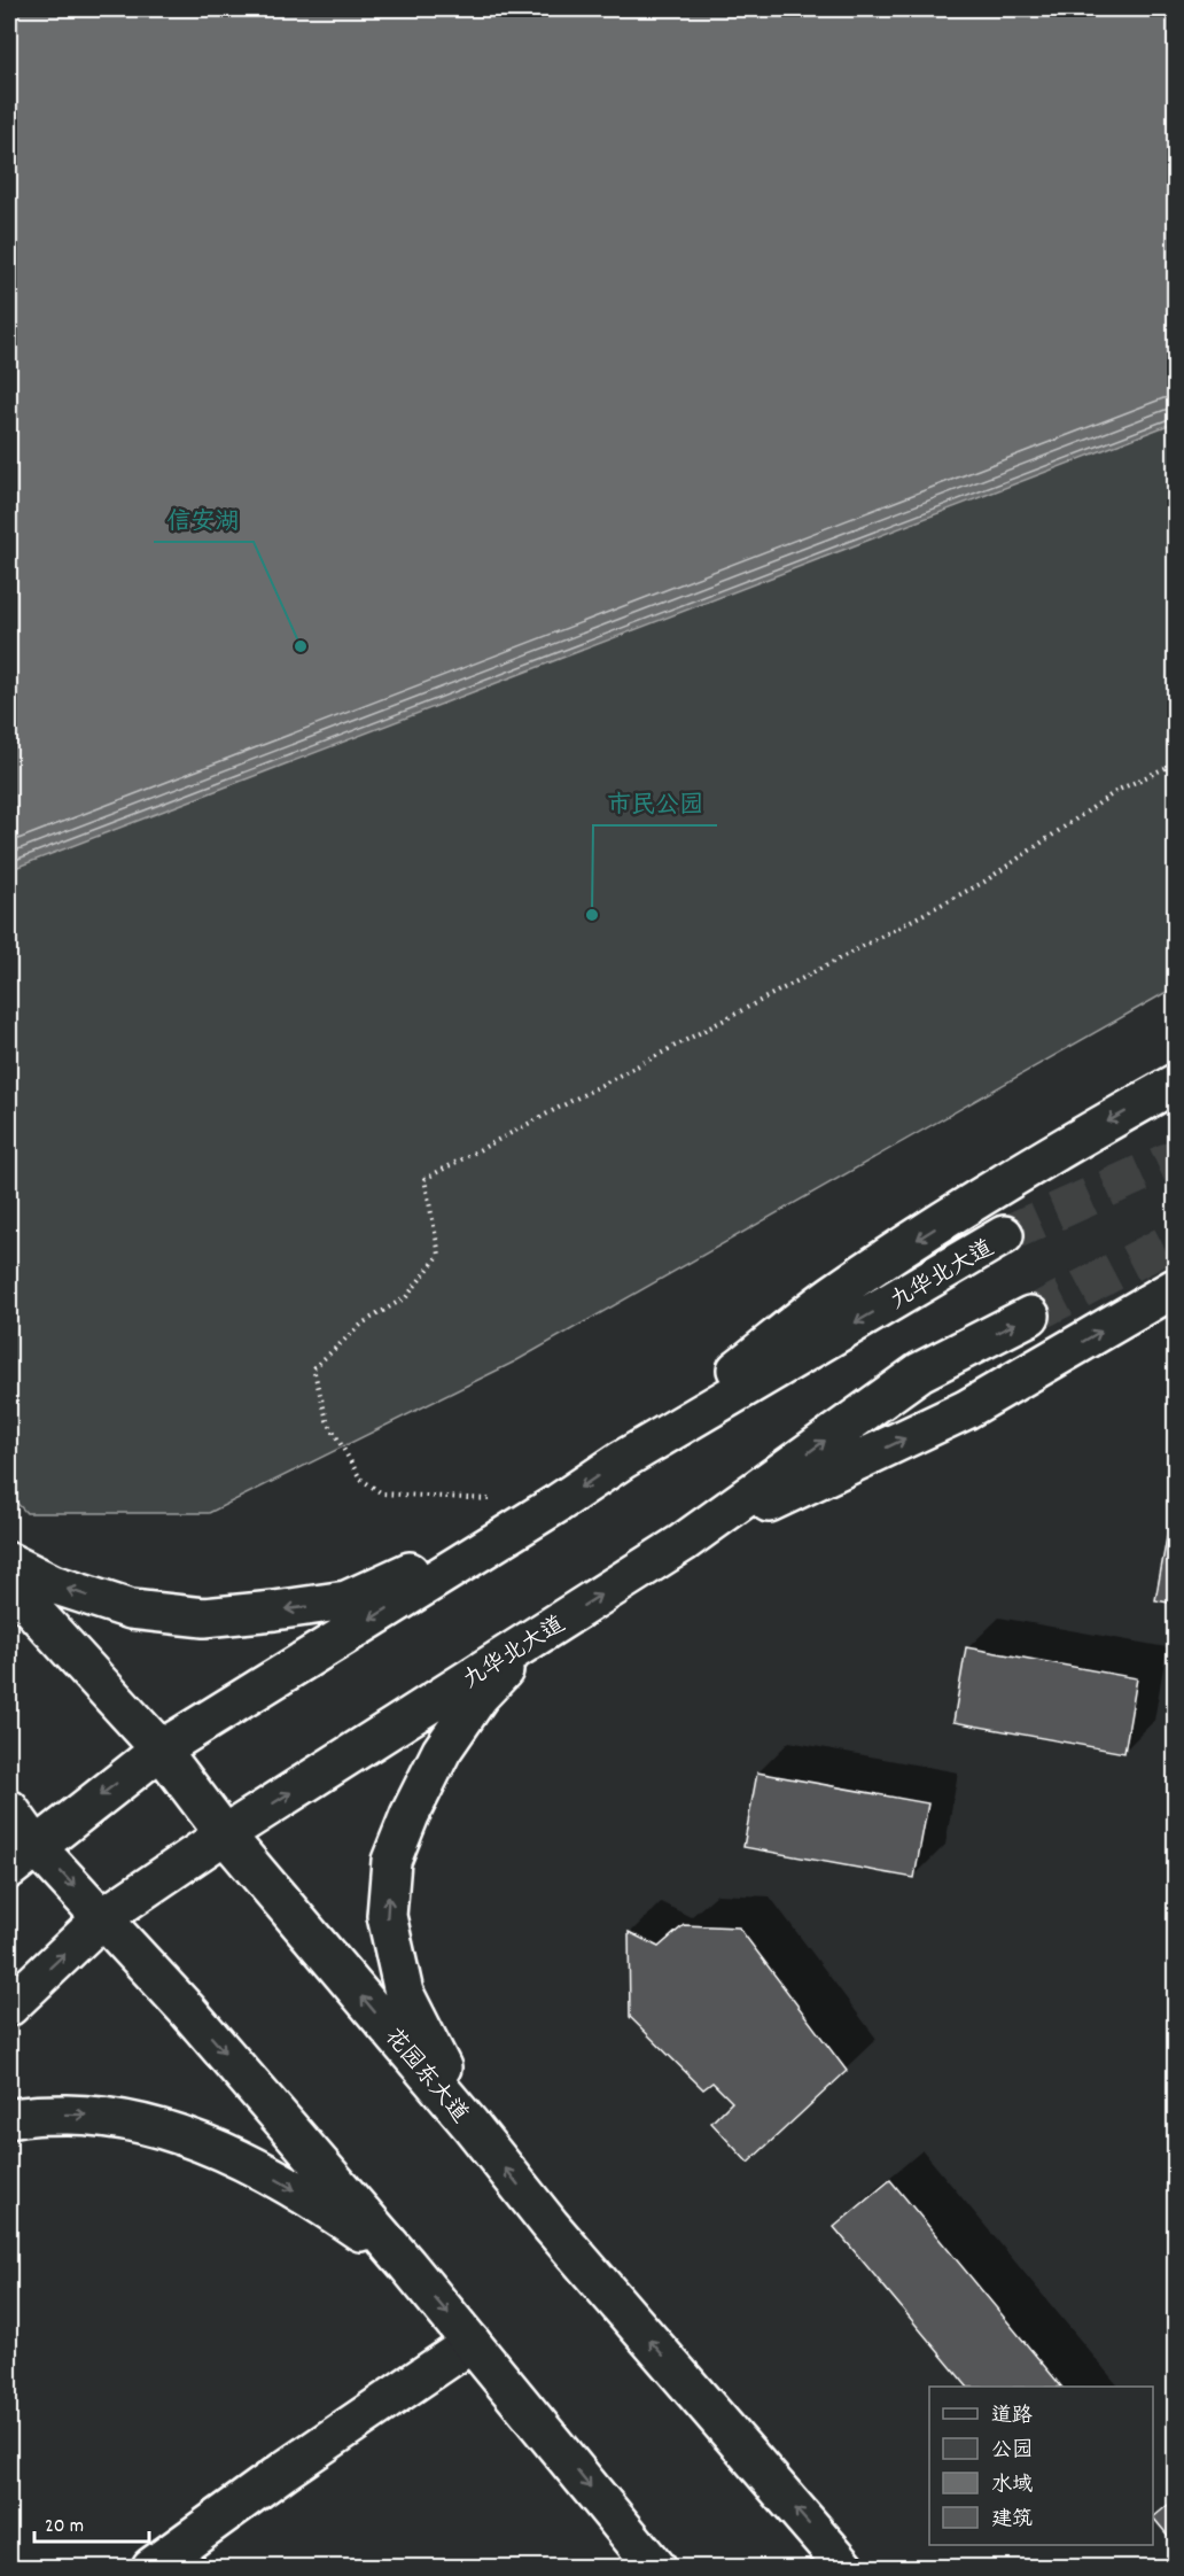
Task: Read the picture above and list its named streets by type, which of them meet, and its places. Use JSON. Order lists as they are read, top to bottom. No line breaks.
{"streets":{"main road":["九华北大道","花园东大道"]},"crossings":[["九华北大道","花园东大道"]],"places":["信安湖","市民公园"],"legend":["道路","公园","水域","建筑"],"scale_bar":"20 m"}
